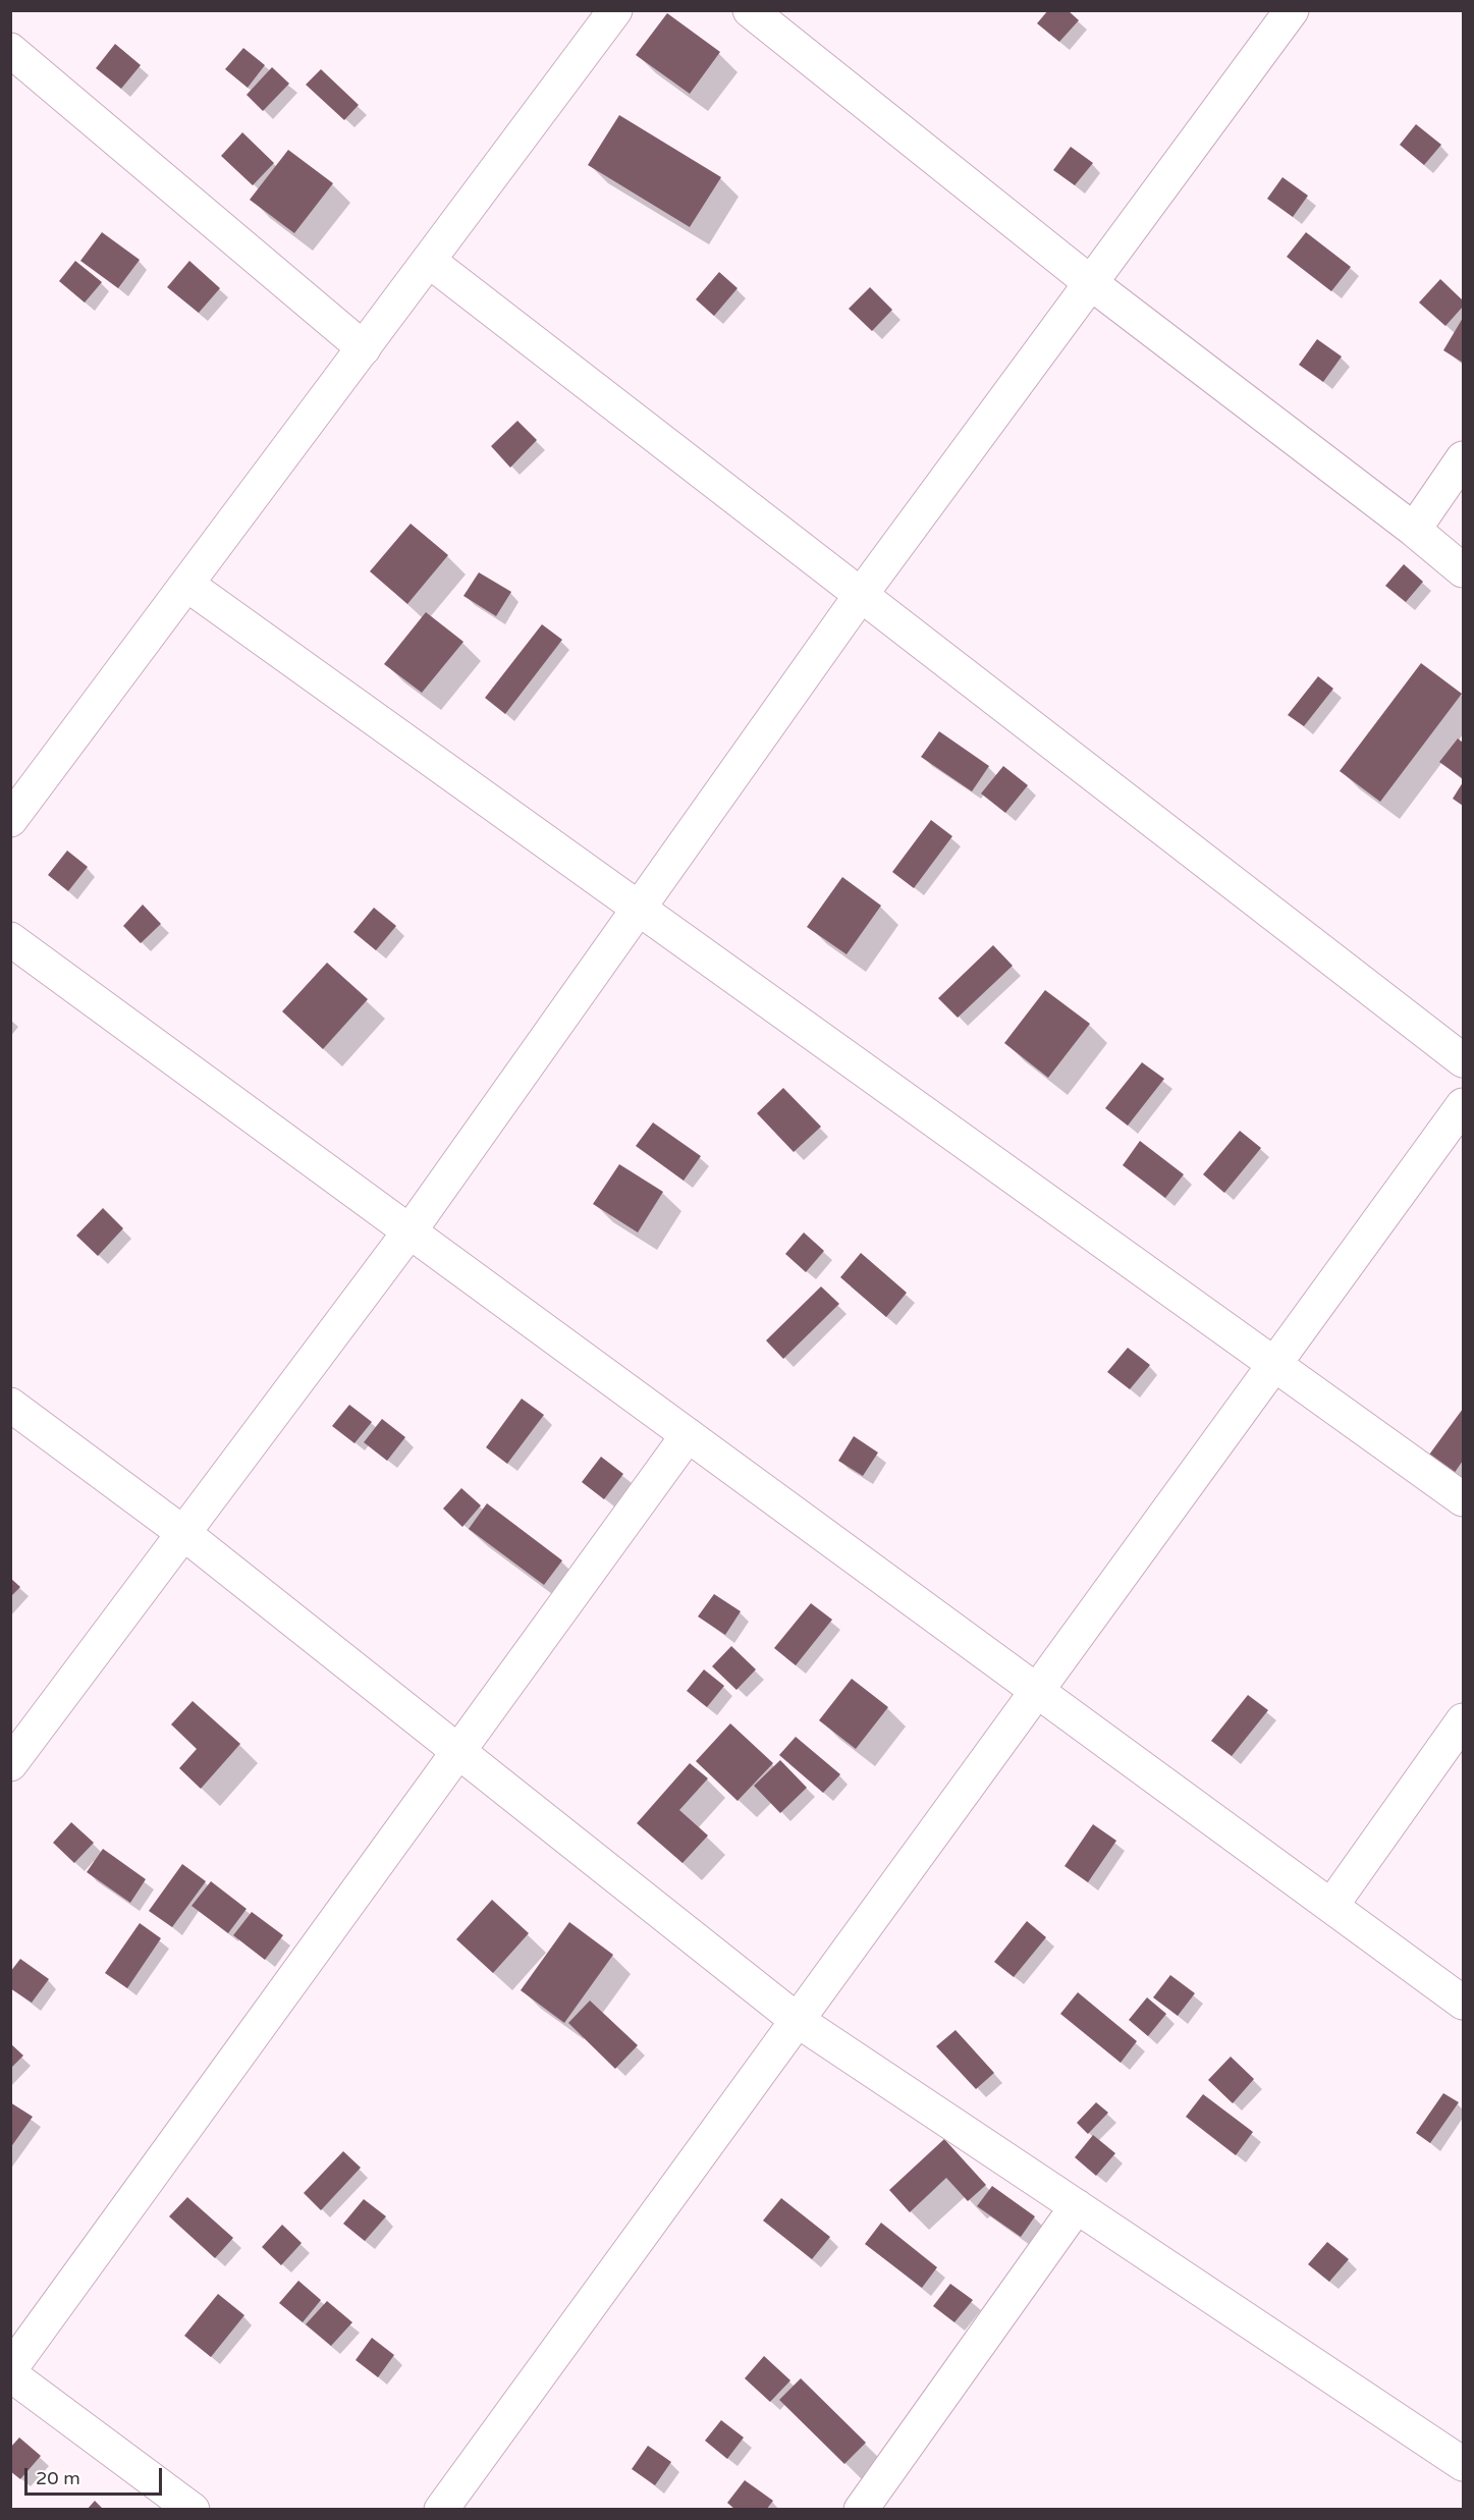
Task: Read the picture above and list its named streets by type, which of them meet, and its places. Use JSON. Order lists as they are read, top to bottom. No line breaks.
{"scale_bar":"20 m"}
